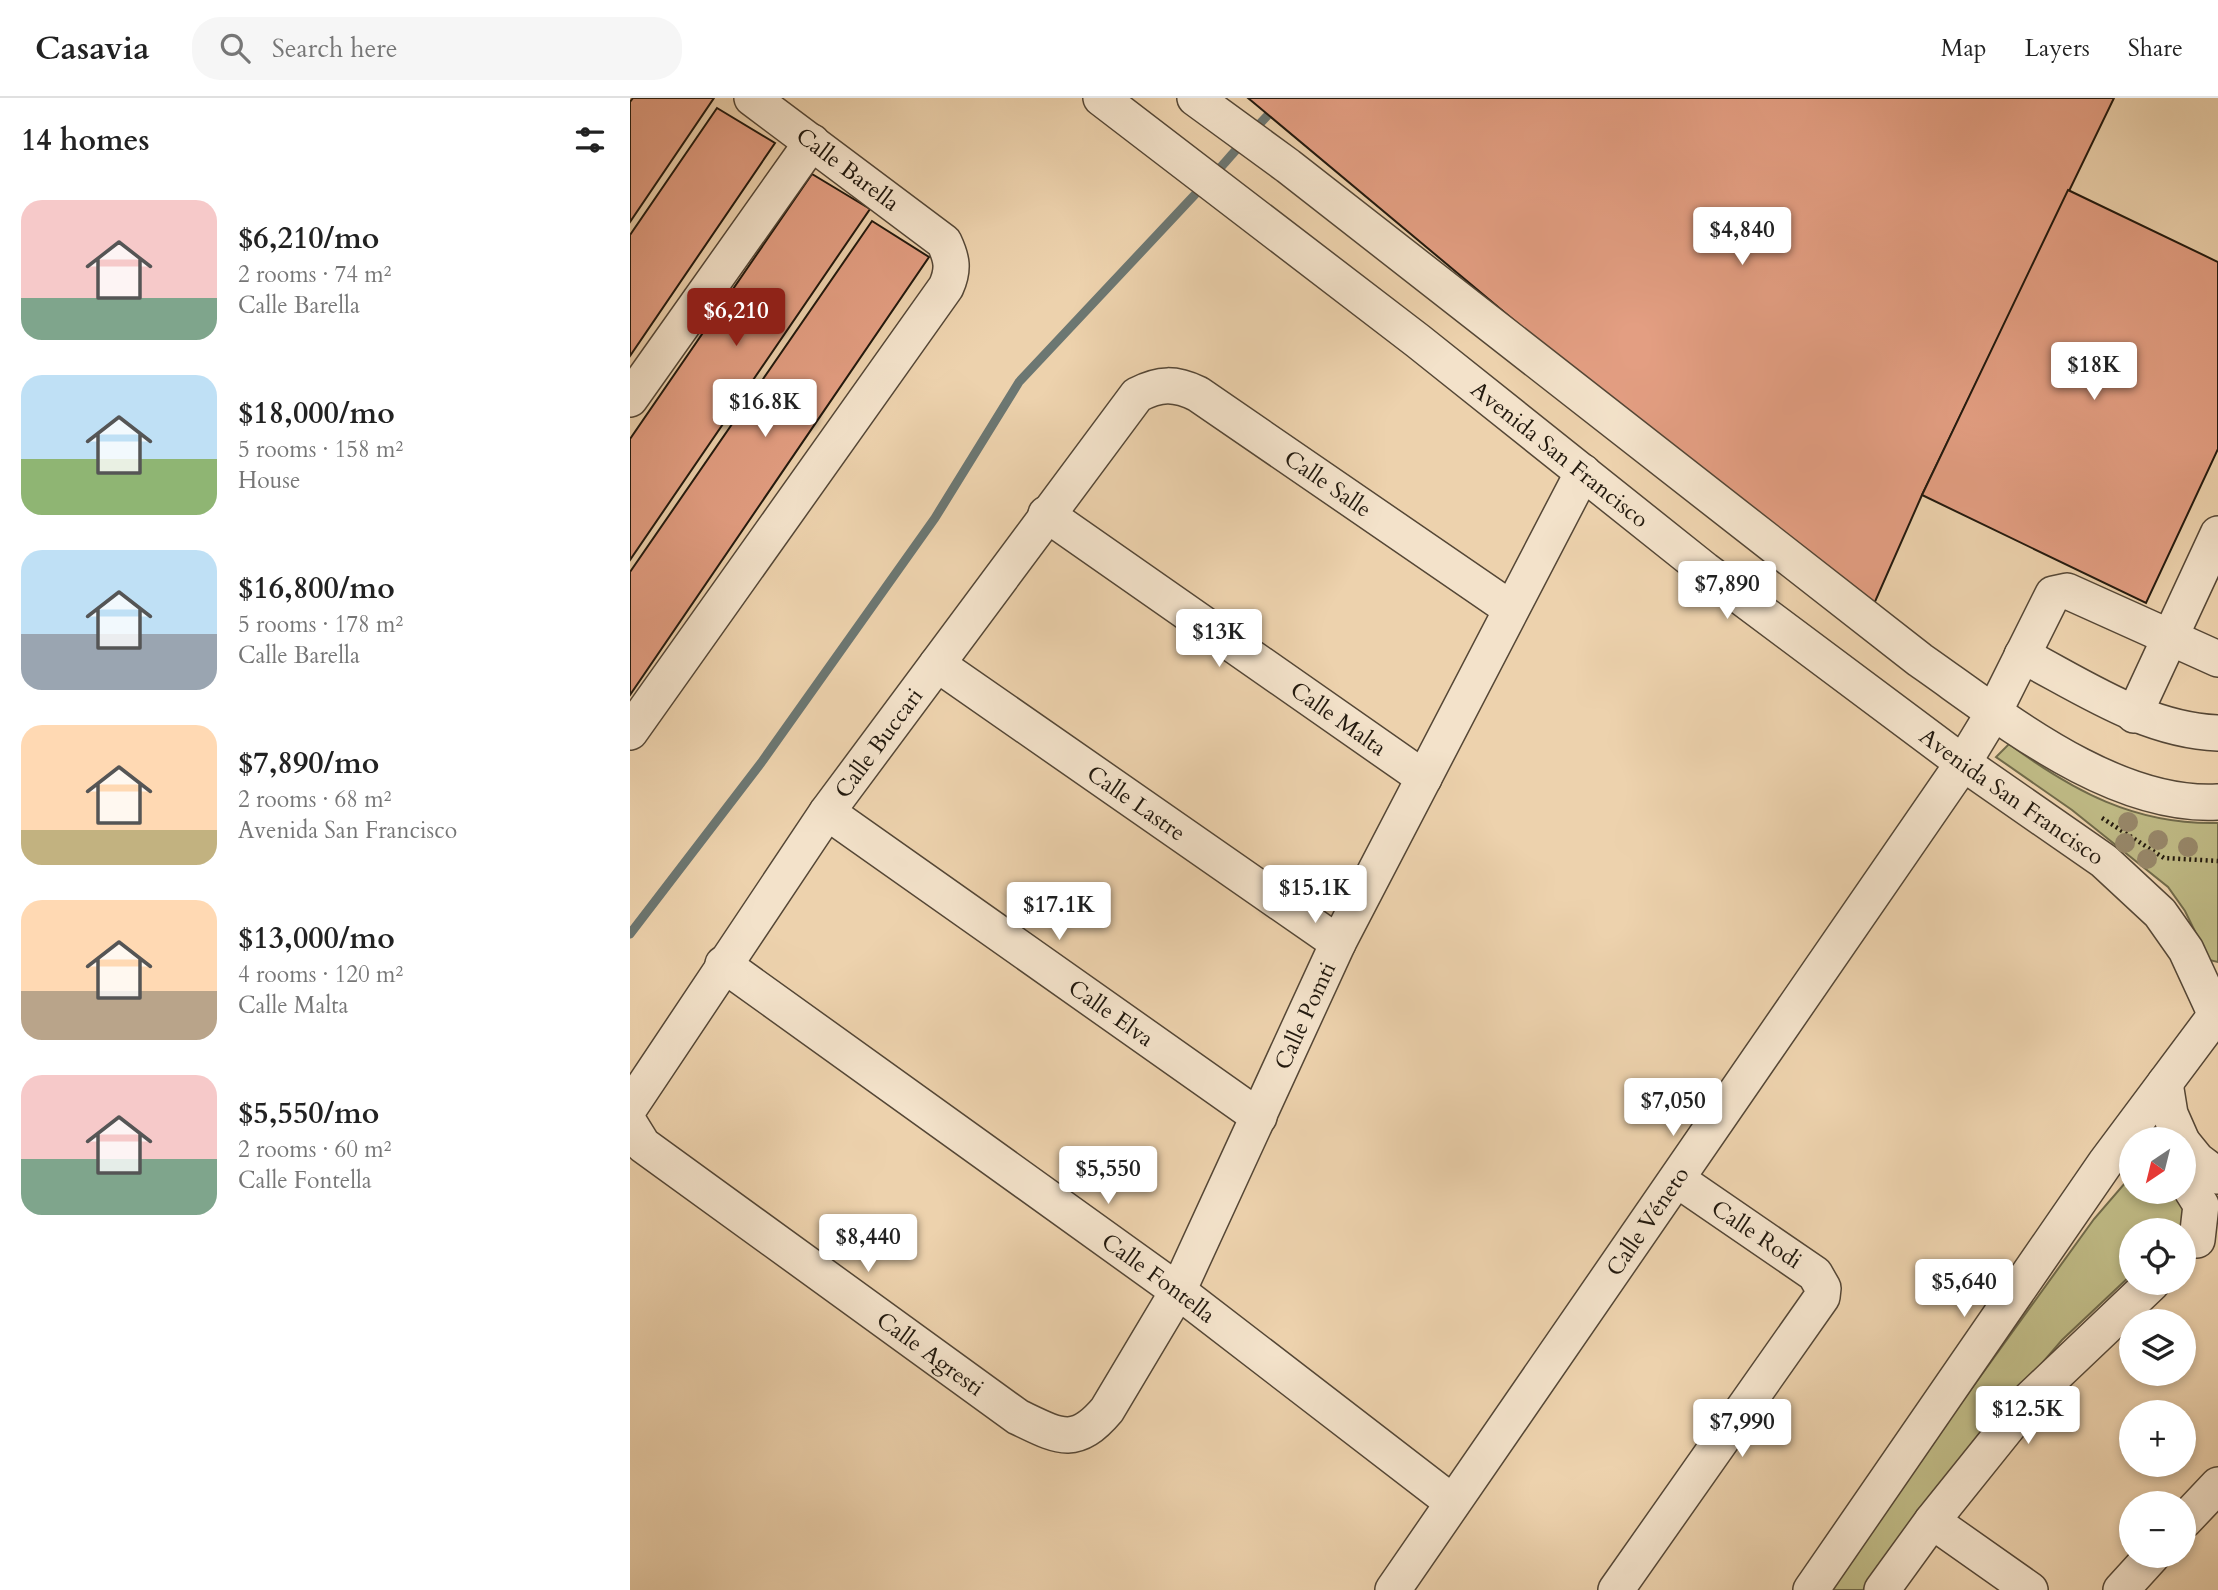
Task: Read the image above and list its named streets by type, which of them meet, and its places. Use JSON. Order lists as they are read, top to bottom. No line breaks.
{"streets":{"street":["Calle Barella","Avenida San Francisco","Calle Salle","Calle Malta","Calle Buccari","Calle Lastre","Calle Elva","Calle Pomti","Calle Véneto","Calle Rodi","Calle Fontella","Calle Agresti"]},"crossings":[["Avenida San Francisco","Calle Pomti"],["Avenida San Francisco","Calle Véneto"],["Calle Salle","Calle Buccari"],["Calle Salle","Calle Pomti"],["Calle Malta","Calle Buccari"],["Calle Malta","Calle Pomti"],["Calle Buccari","Calle Lastre"],["Calle Buccari","Calle Elva"],["Calle Buccari","Calle Fontella"],["Calle Buccari","Calle Agresti"],["Calle Lastre","Calle Pomti"],["Calle Elva","Calle Pomti"],["Calle Pomti","Calle Fontella"],["Calle Pomti","Calle Agresti"],["Calle Véneto","Calle Rodi"],["Calle Véneto","Calle Fontella"]],"north":"bottom left","page":{"header":"Casavia","search":"Search here","nav":["Map","Layers","Share"],"heading":"14 homes","list":[{"name":"$6,210/mo","note":"2 rooms · 74 m² · Calle Barella"},{"name":"$18,000/mo","note":"5 rooms · 158 m² · House"},{"name":"$16,800/mo","note":"5 rooms · 178 m² · Calle Barella"},{"name":"$7,890/mo","note":"2 rooms · 68 m² · Avenida San Francisco"},{"name":"$13,000/mo","note":"4 rooms · 120 m² · Calle Malta"},{"name":"$5,550/mo","note":"2 rooms · 60 m² · Calle Fontella"}],"price":["$4,840","$6,210","$18K","$16.8K","$7,890","$13K","$15.1K","$17.1K","$7,050","$5,550","$8,440","$5,640","$12.5K","$7,990"],"map_buttons":["+","−"]}}
